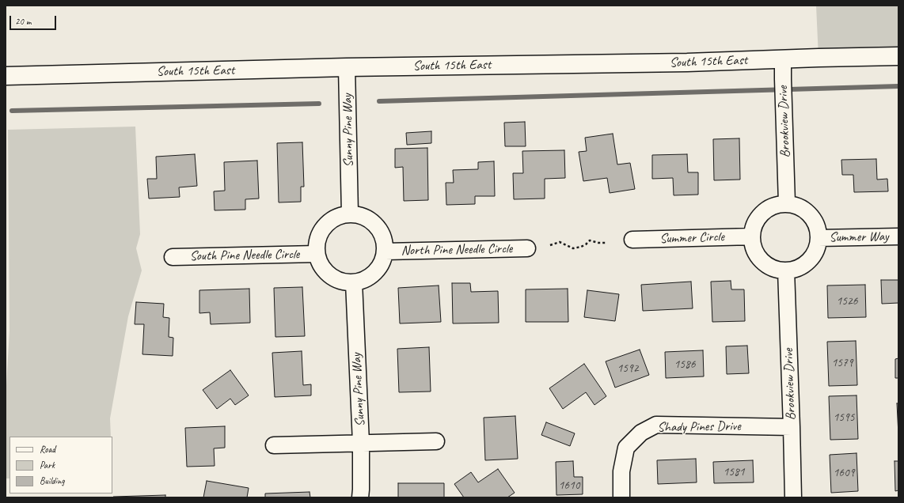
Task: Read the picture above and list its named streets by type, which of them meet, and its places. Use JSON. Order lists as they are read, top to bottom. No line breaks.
{"streets":{"main road":["South 15th East"],"street":["Brookview Drive","Sunny Pine Way","Summer Way","Summer Circle","North Pine Needle Circle","South Pine Needle Circle","Shady Pines Drive"]},"crossings":[["South 15th East","Brookview Drive"],["South 15th East","Sunny Pine Way"],["Brookview Drive","Summer Way"],["Brookview Drive","Summer Circle"],["Brookview Drive","Shady Pines Drive"],["Sunny Pine Way","North Pine Needle Circle"],["Sunny Pine Way","South Pine Needle Circle"],["Summer Way","Summer Circle"],["North Pine Needle Circle","South Pine Needle Circle"]],"house_numbers":["1526","1579","1586","1592","1595","1581","1609","1610"],"legend":["Road","Park","Building"],"scale_bar":"20 m"}
